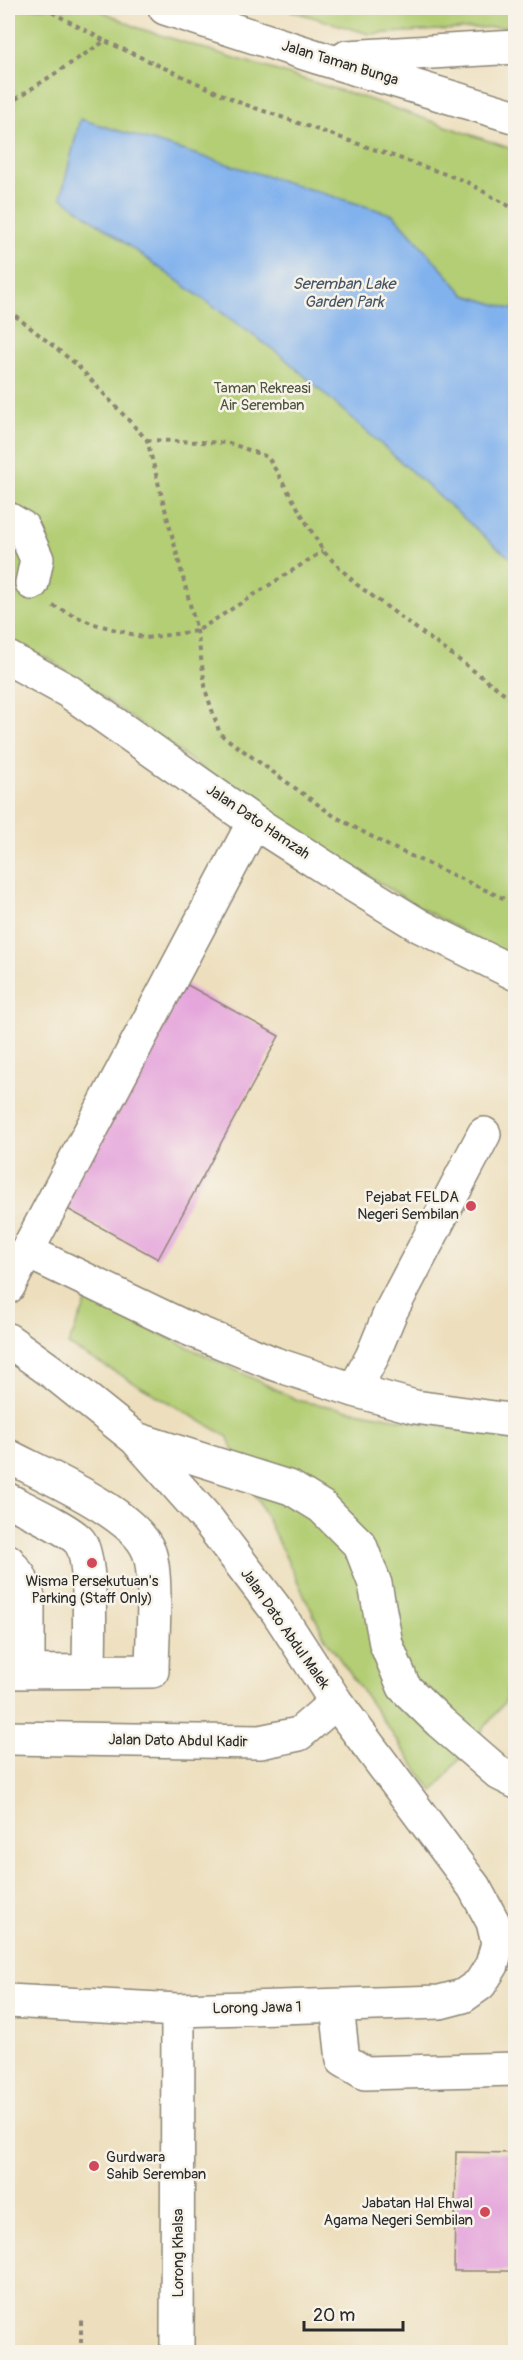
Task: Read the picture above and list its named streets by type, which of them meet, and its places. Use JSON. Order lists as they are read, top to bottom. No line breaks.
{"streets":{"street":["Jalan Taman Bunga","Jalan Dato Hamzah","Jalan Dato Abdul Malek","Jalan Dato Abdul Kadir","Lorong Jawa 1","Lorong Khalsa"]},"crossings":[["Jalan Dato Abdul Malek","Jalan Dato Abdul Kadir"],["Jalan Dato Abdul Malek","Lorong Jawa 1"],["Lorong Jawa 1","Lorong Khalsa"]],"water":["Seremban Lake Garden Park"],"parks":["Taman Rekreasi Air Seremban"],"places":["Pejabat FELDA Negeri Sembilan","Wisma Persekutuan's Parking (Staff Only)","Gurdwara Sahib Seremban","Jabatan Hal Ehwal Agama Negeri Sembilan"],"scale_bar":"20 m"}
